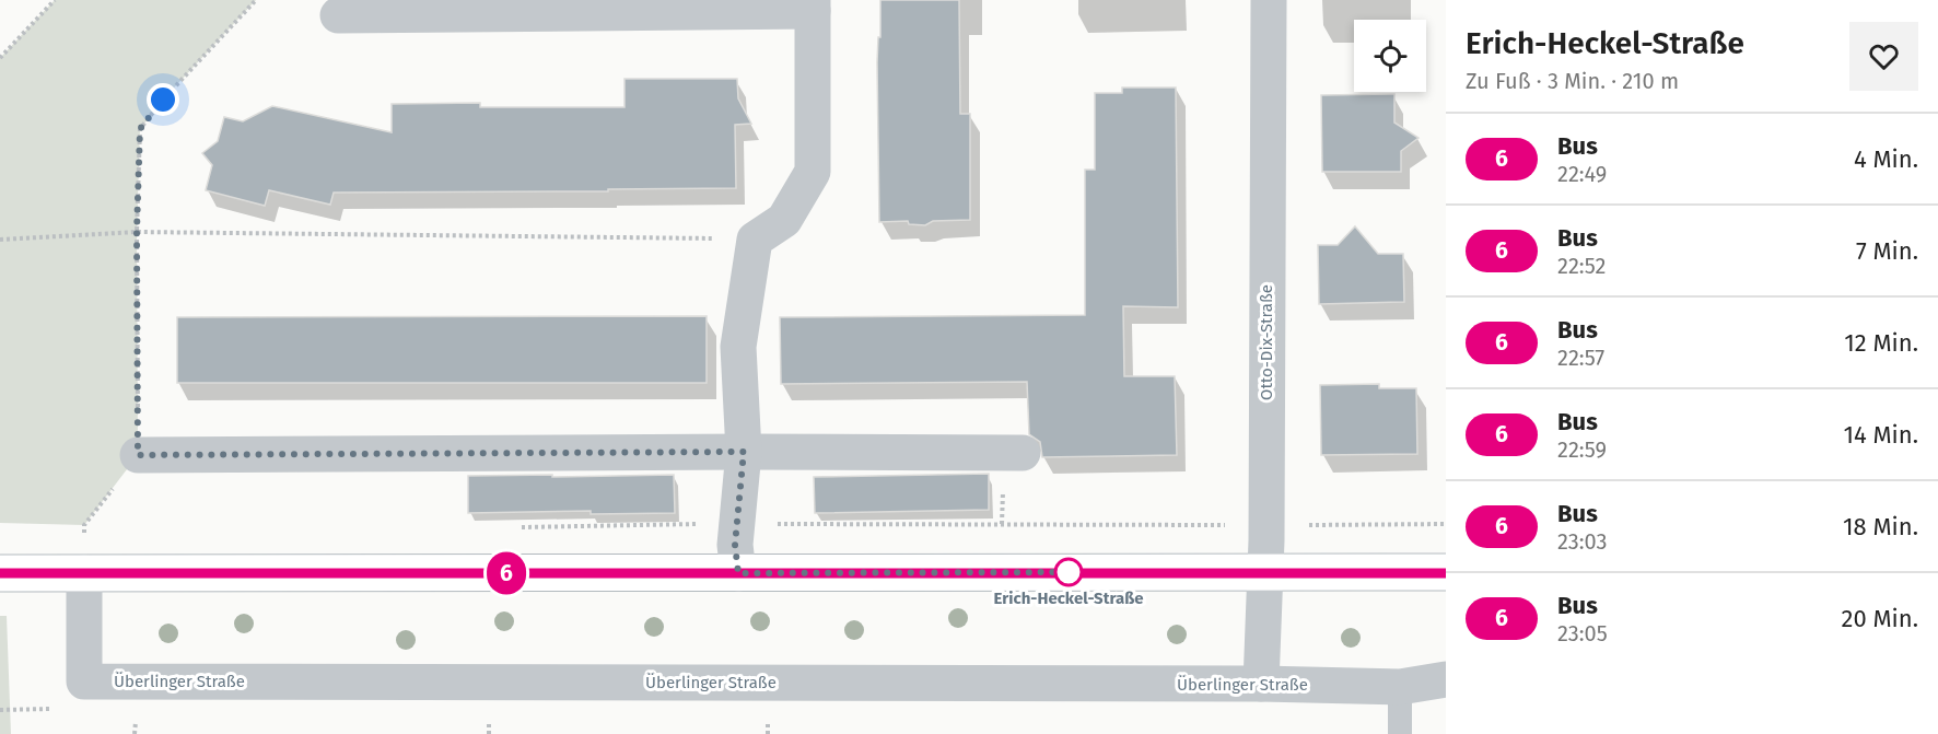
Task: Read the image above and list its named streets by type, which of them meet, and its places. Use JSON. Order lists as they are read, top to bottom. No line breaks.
{"streets":{"street":["Otto-Dix-Straße","Überlinger Straße"]},"crossings":[["Otto-Dix-Straße","Überlinger Straße"]],"places":["Erich-Heckel-Straße"],"lines":["bus line 6"],"page":{"on_map":"6","heading":["Erich-Heckel-Straße","Zu Fuß · 3 Min. · 210 m"],"list":[{"mark":"6","name":"Bus","note":"22:49","value":"4 Min."},{"mark":"6","name":"Bus","note":"22:52","value":"7 Min."},{"mark":"6","name":"Bus","note":"22:57","value":"12 Min."},{"mark":"6","name":"Bus","note":"22:59","value":"14 Min."},{"mark":"6","name":"Bus","note":"23:03","value":"18 Min."},{"mark":"6","name":"Bus","note":"23:05","value":"20 Min."}]}}
